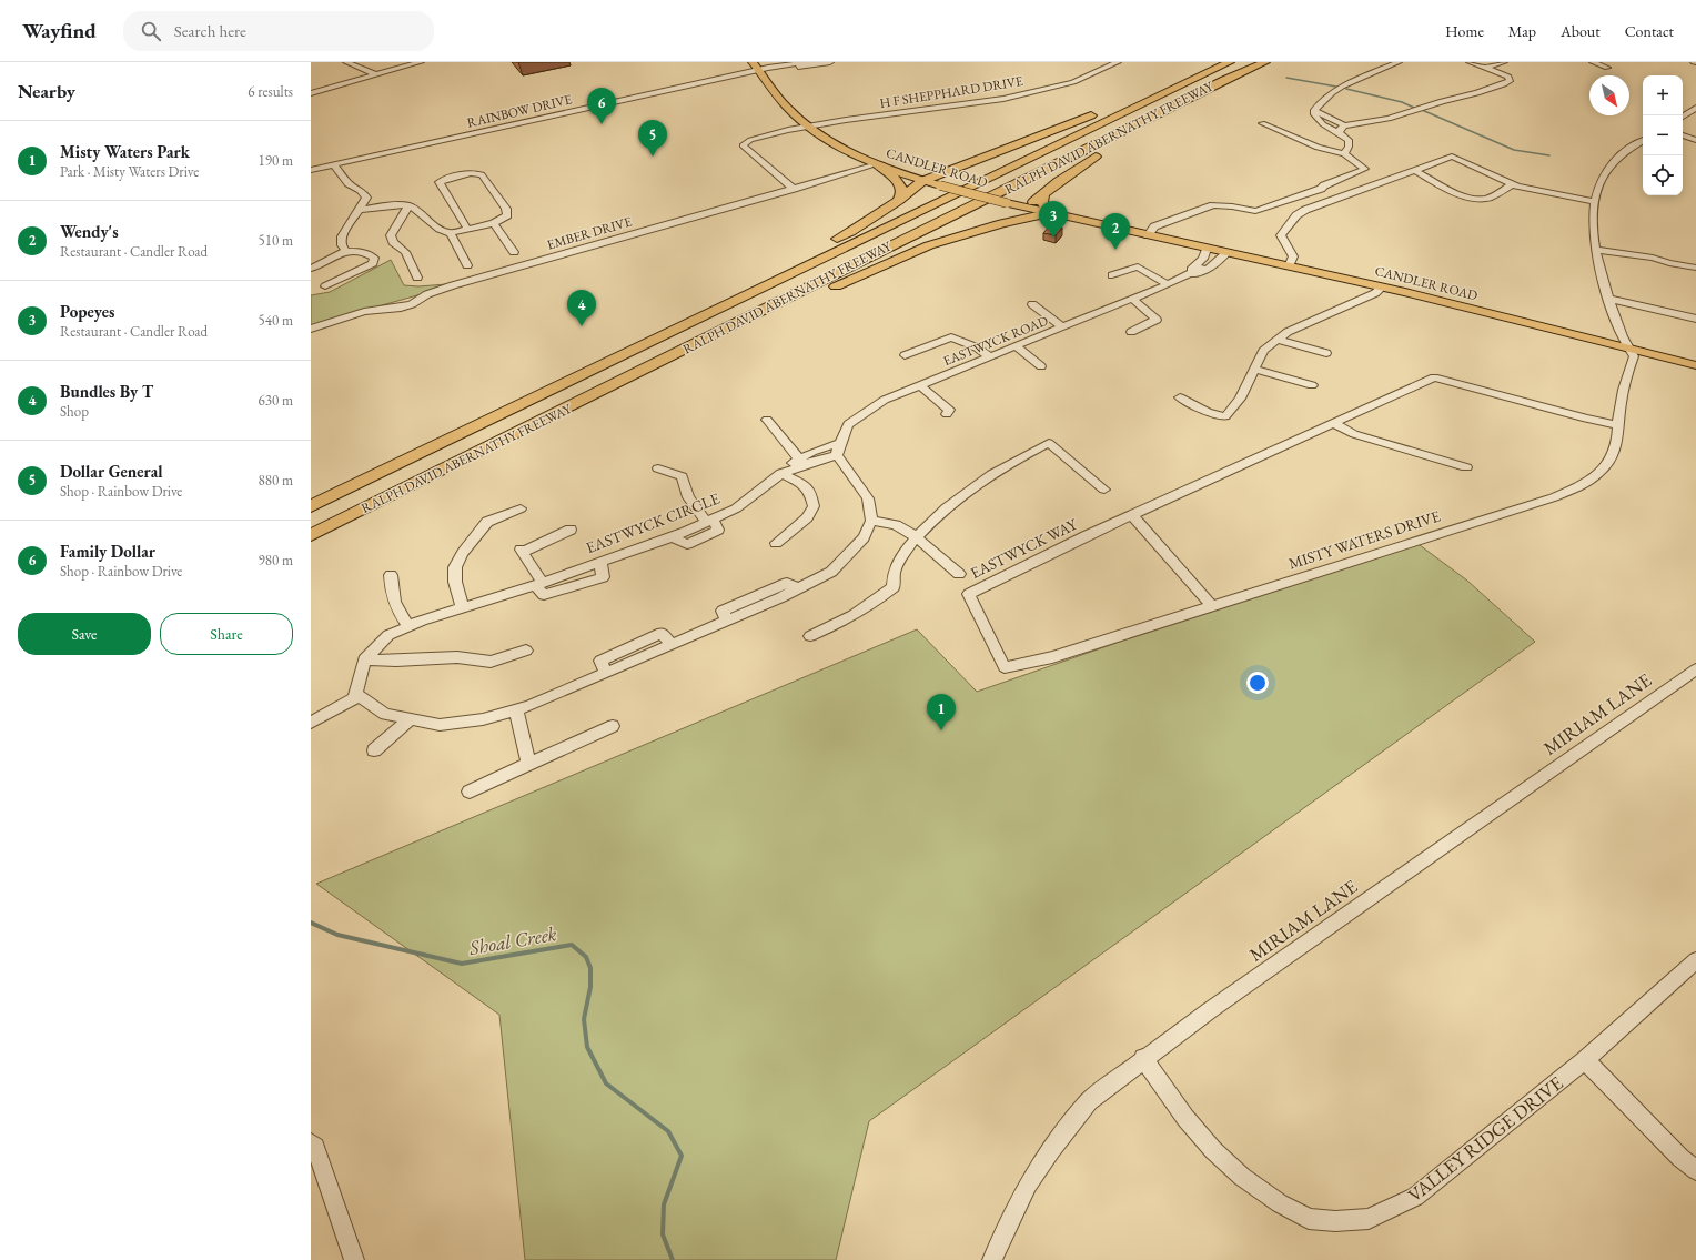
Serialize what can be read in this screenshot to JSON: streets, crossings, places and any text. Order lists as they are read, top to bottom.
{
  "streets": {
    "highway": ["RALPH DAVID ABERNATHY FREEWAY"],
    "main road": ["CANDLER ROAD"],
    "street": [
      "H F SHEPPHARD DRIVE",
      "RAINBOW DRIVE",
      "EMBER DRIVE",
      "EASTWYCK ROAD",
      "EASTWYCK CIRCLE",
      "MISTY WATERS DRIVE",
      "EASTWYCK WAY",
      "MIRIAM LANE",
      "VALLEY RIDGE DRIVE"
    ]
  },
  "crossings": [
    ["H F SHEPPHARD DRIVE", "CANDLER ROAD"],
    ["H F SHEPPHARD DRIVE", "EMBER DRIVE"],
    ["RAINBOW DRIVE", "CANDLER ROAD"],
    ["CANDLER ROAD", "EMBER DRIVE"],
    ["CANDLER ROAD", "EASTWYCK ROAD"],
    ["CANDLER ROAD", "MISTY WATERS DRIVE"],
    ["EASTWYCK ROAD", "EASTWYCK CIRCLE"],
    ["MISTY WATERS DRIVE", "EASTWYCK WAY"],
    ["MIRIAM LANE", "VALLEY RIDGE DRIVE"]
  ],
  "water": ["Shoal Creek"],
  "north": "bottom right",
  "page": {
    "header": "Wayfind",
    "search": "Search here",
    "nav": [
      "Home",
      "Map",
      "About",
      "Contact"
    ],
    "heading": ["Nearby", "6 results"],
    "map_buttons": ["+", "−"],
    "pins": [
      "6",
      "5",
      "3",
      "2",
      "4",
      "1"
    ],
    "list": [
      {
        "mark": "1",
        "name": "Misty Waters Park",
        "note": "Park · Misty Waters Drive",
        "value": "190 m"
      },
      {
        "mark": "2",
        "name": "Wendy's",
        "note": "Restaurant · Candler Road",
        "value": "510 m"
      },
      {
        "mark": "3",
        "name": "Popeyes",
        "note": "Restaurant · Candler Road",
        "value": "540 m"
      },
      {
        "mark": "4",
        "name": "Bundles By T",
        "note": "Shop",
        "value": "630 m"
      },
      {
        "mark": "5",
        "name": "Dollar General",
        "note": "Shop · Rainbow Drive",
        "value": "880 m"
      },
      {
        "mark": "6",
        "name": "Family Dollar",
        "note": "Shop · Rainbow Drive",
        "value": "980 m"
      }
    ],
    "buttons": ["Save", "Share"]
  }
}
